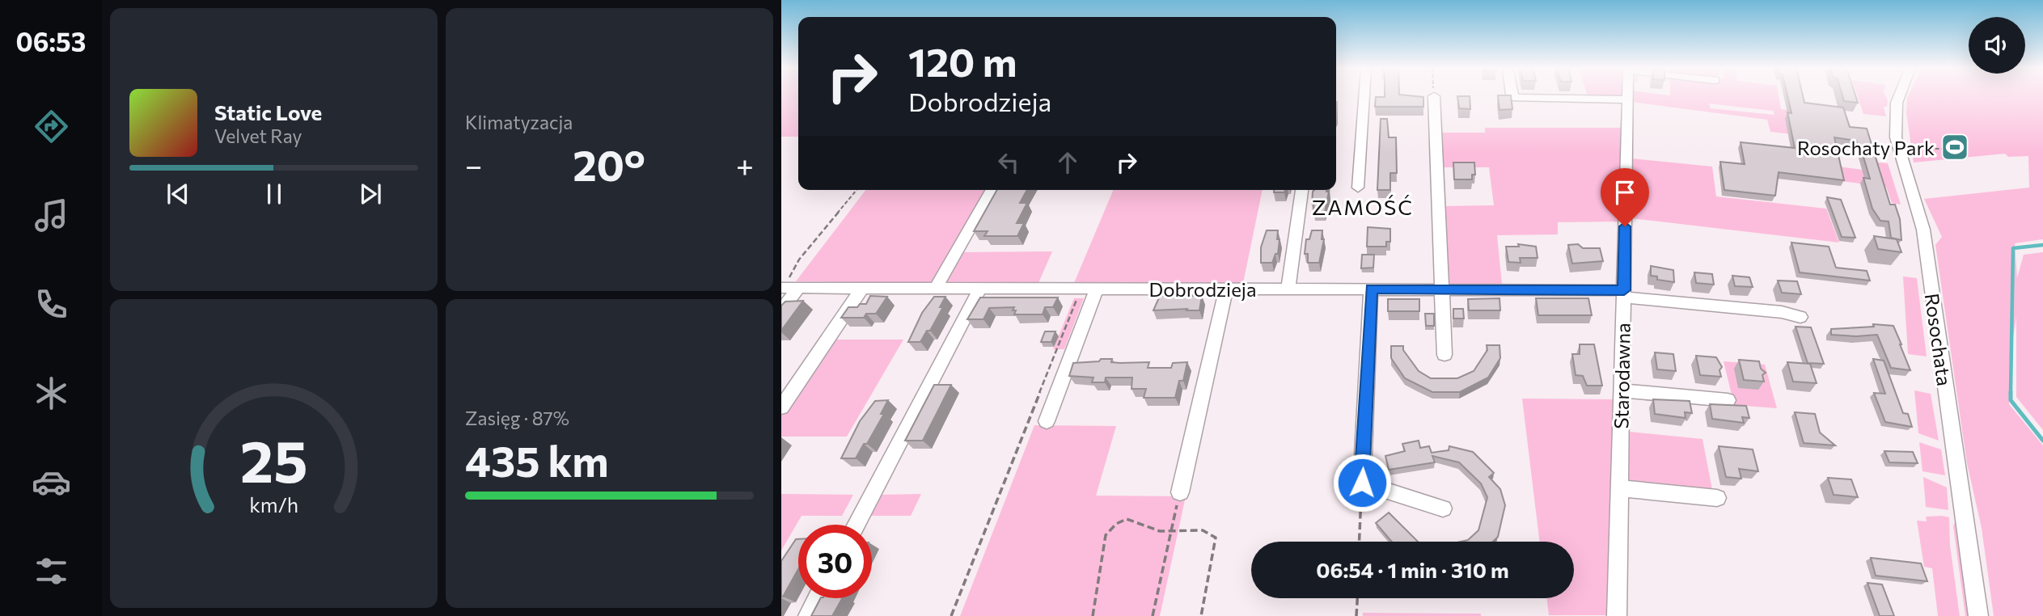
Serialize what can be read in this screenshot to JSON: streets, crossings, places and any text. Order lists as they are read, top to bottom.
{
  "streets": {
    "street": ["Dobrodzieja", "Rosochata", "Starodawna"]
  },
  "crossings": [
    ["Dobrodzieja", "Starodawna"]
  ],
  "districts": ["ZAMOŚĆ"],
  "places": {
    "sports": ["Rosochaty Park"]
  },
  "page": {
    "tabs": "06:53",
    "tile": [
      "Klimatyzacja",
      ["Zasięg · 87%", "435 km"]
    ],
    "turn": ["120 m", "Dobrodzieja"],
    "song": ["Static Love", "Velvet Ray"],
    "heat": ["−", "20°", "+"],
    "limit": "30",
    "trip": "06:54 · 1 min · 310 m",
    "gauge": ["25", "km/h"]
  }
}
